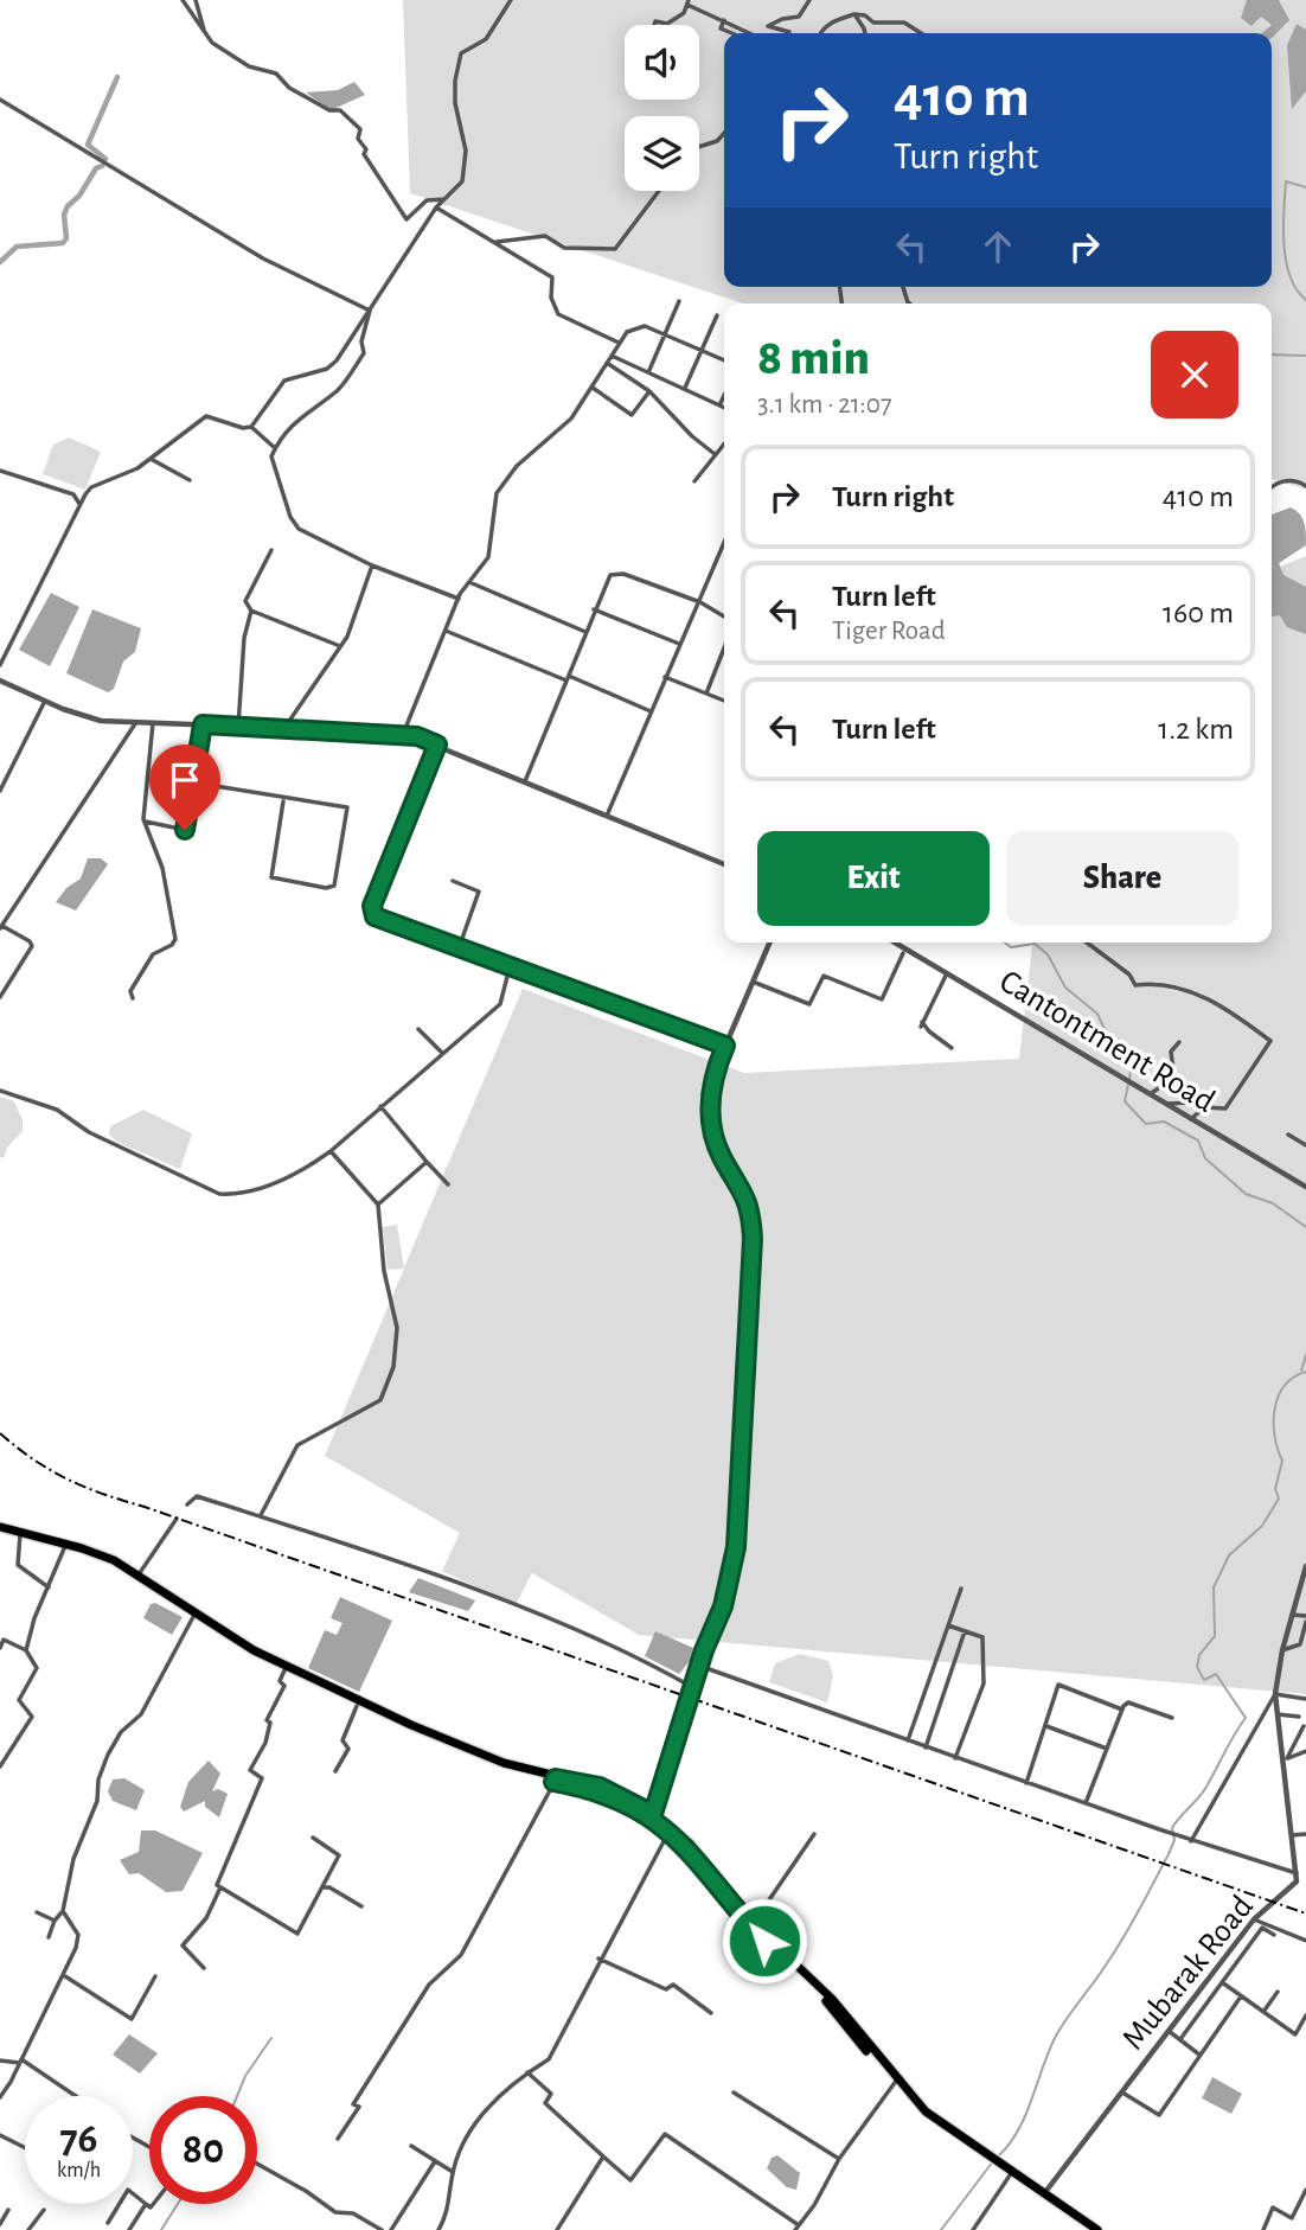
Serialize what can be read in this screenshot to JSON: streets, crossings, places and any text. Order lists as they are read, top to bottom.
{
  "streets": {
    "street": ["Cantontment Road", "Mubarak Road"]
  },
  "page": {
    "turn": ["410 m", "Turn right"],
    "heading": ["8 min", "3.1 km · 21:07"],
    "list": [
      {
        "name": "Turn right",
        "value": "410 m"
      },
      {
        "name": "Turn left",
        "note": "Tiger Road",
        "value": "160 m"
      },
      {
        "name": "Turn left",
        "value": "1.2 km"
      }
    ],
    "buttons": ["Exit", "Share"],
    "speed": "76 km/h",
    "limit": "80"
  }
}
